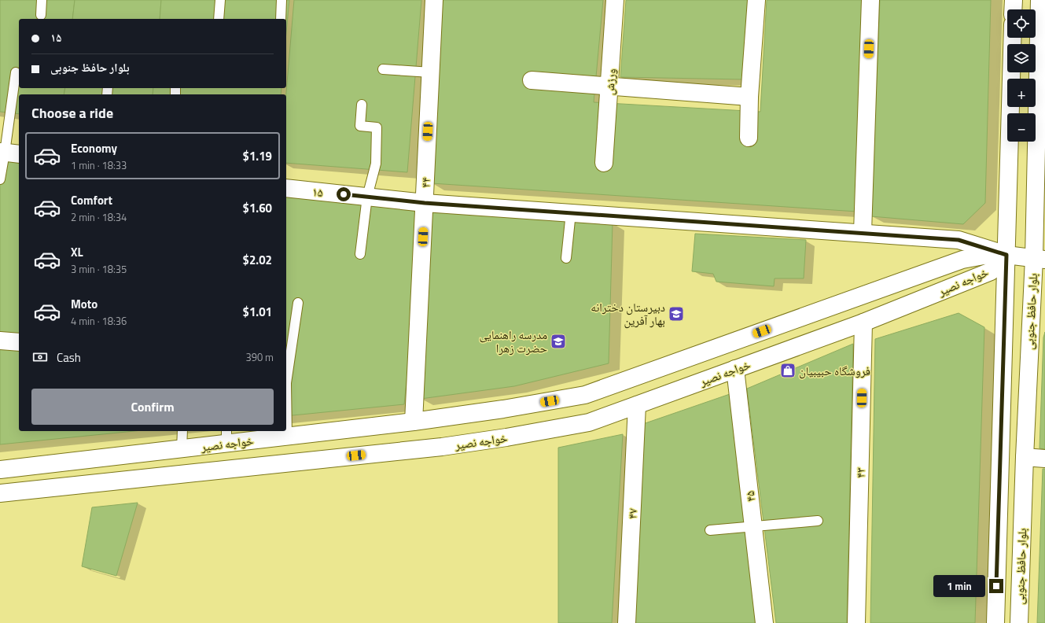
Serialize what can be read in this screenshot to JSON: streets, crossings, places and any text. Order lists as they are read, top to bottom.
{
  "streets": {
    "main road": [
      "ورزش",
      "۴۴",
      "۱۵",
      "خواجه نصیر",
      "بلوار حافظ جنوبی",
      "۴۳",
      "۴۵",
      "۴۷"
    ]
  },
  "crossings": [
    ["۴۴", "۱۵"],
    ["۴۴", "خواجه نصیر"],
    ["۱۵", "خواجه نصیر"],
    ["۱۵", "بلوار حافظ جنوبی"],
    ["خواجه نصیر", "بلوار حافظ جنوبی"],
    ["خواجه نصیر", "۴۳"],
    ["خواجه نصیر", "۴۵"],
    ["خواجه نصیر", "۴۷"]
  ],
  "places": {
    "school or university": ["دبیرستان دخترانه بهار آفرین", "مدرسه راهنمایی حضرت زهرا"],
    "shop": ["فروشگاه حبیبیان"]
  },
  "page": {
    "map_buttons": ["+", "−"],
    "banner": ["۱۵", "بلوار حافظ جنوبی"],
    "heading": "Choose a ride",
    "list": [
      {
        "name": "Economy",
        "note": "1 min · 18:33",
        "value": "$1.19"
      },
      {
        "name": "Comfort",
        "note": "2 min · 18:34",
        "value": "$1.60"
      },
      {
        "name": "XL",
        "note": "3 min · 18:35",
        "value": "$2.02"
      },
      {
        "name": "Moto",
        "note": "4 min · 18:36",
        "value": "$1.01"
      }
    ],
    "pay": ["Cash", "390 m"],
    "buttons": "Confirm",
    "bubble": "1 min"
  }
}
